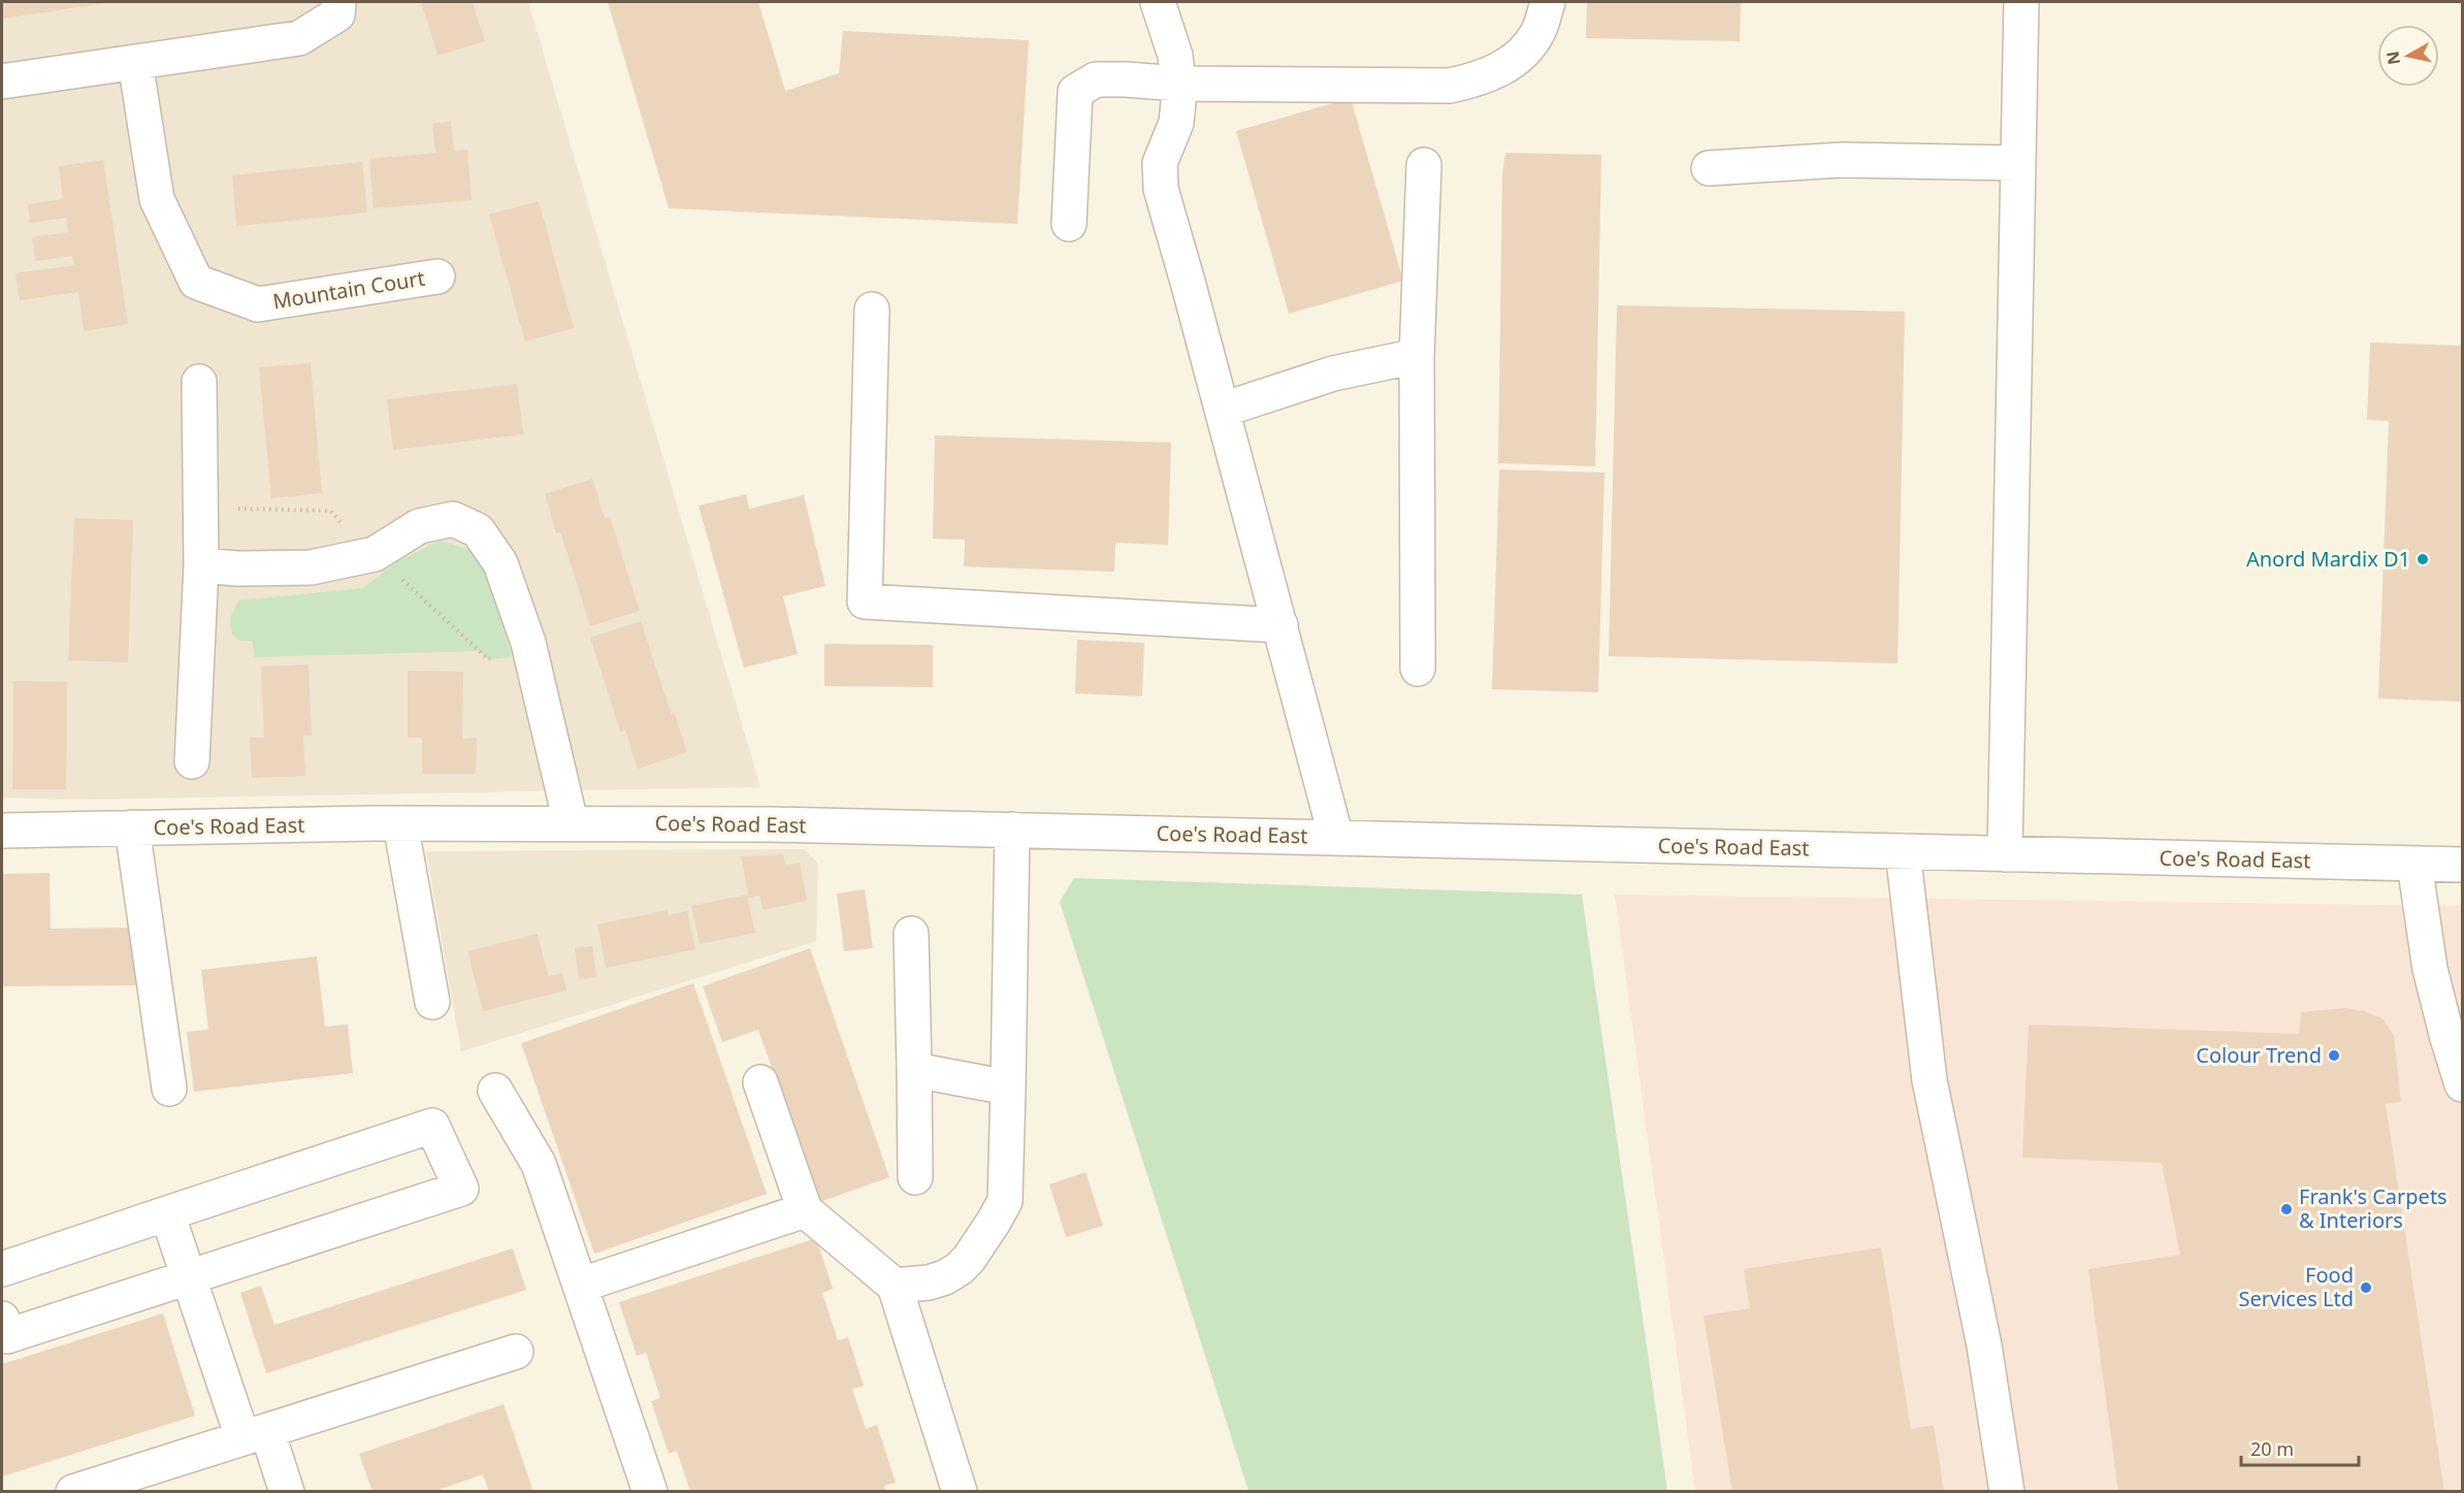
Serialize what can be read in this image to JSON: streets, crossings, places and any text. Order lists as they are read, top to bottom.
{
  "streets": {
    "street": ["Mountain Court", "Coe's Road East"]
  },
  "places": [
    "Anord Mardix D1",
    "Colour Trend",
    "Frank's Carpets & Interiors",
    "Food Services Ltd"
  ],
  "scale_bar": "20 m",
  "north": "left"
}
